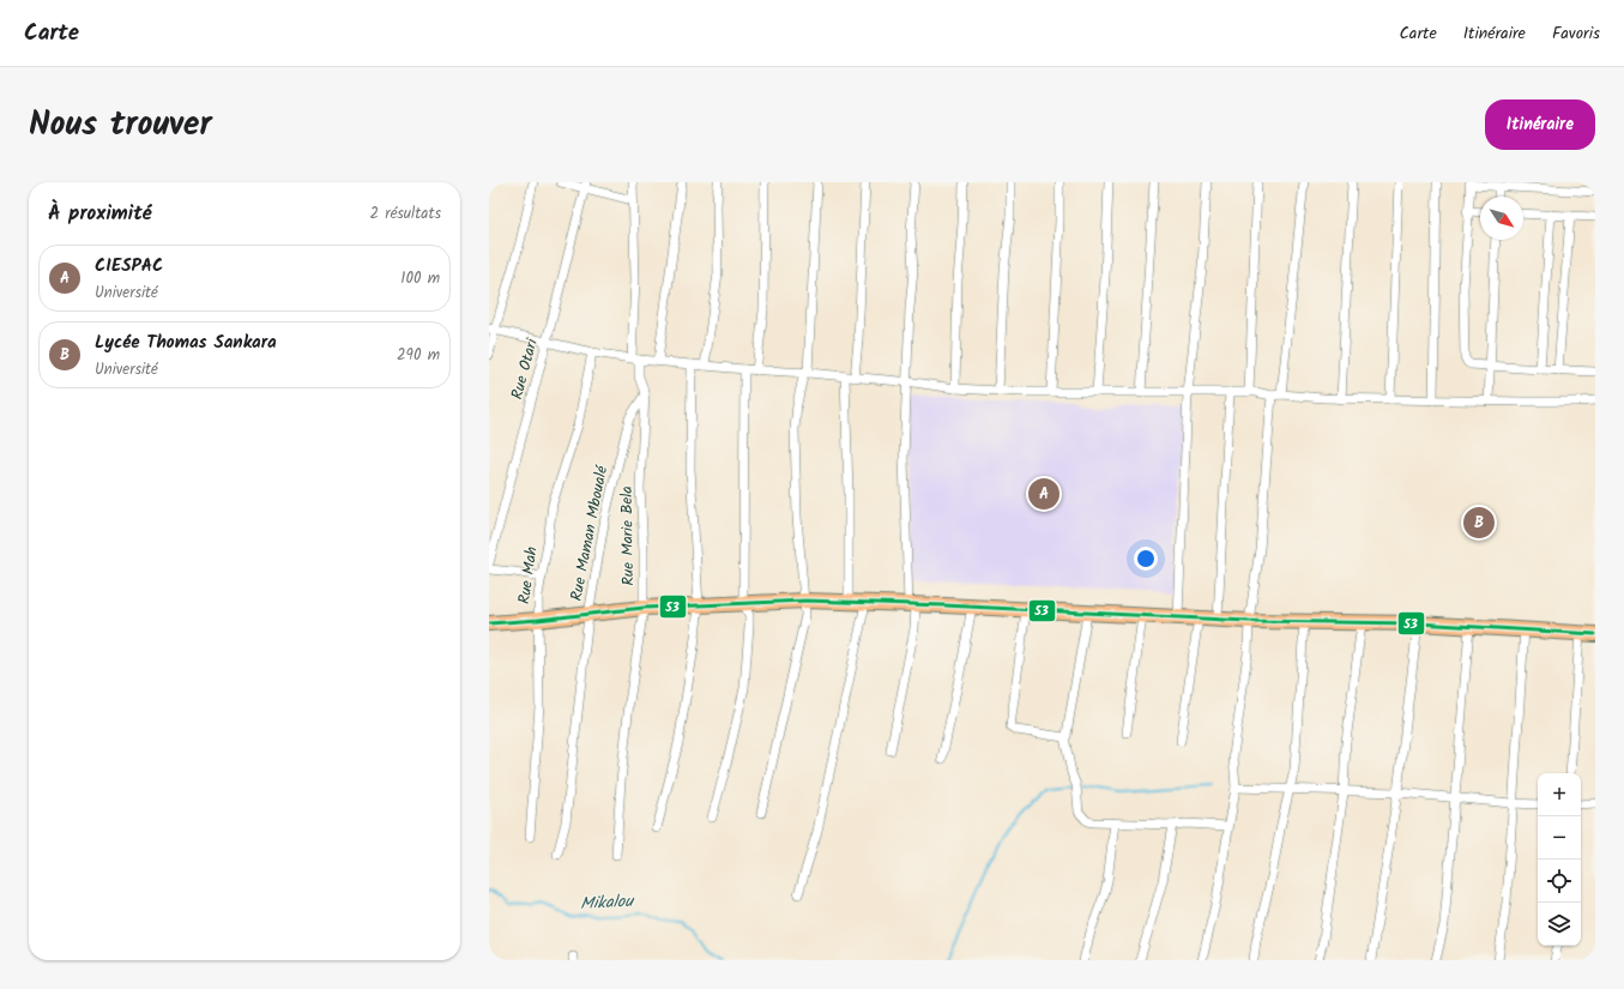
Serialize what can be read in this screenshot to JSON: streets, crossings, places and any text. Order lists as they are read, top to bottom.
{
  "streets": {
    "street": [
      "Rue Otari",
      "Rue Maman Mboualé",
      "Rue Marie Bela",
      "Rue Mah"
    ]
  },
  "crossings": [
    ["Rue Maman Mboualé", "Rue Marie Bela"]
  ],
  "water": ["Mikalou"],
  "lines": ["transit line 53"],
  "north": "bottom right",
  "page": {
    "header": "Carte",
    "nav": ["Carte", "Itinéraire", "Favoris"],
    "title": "Nous trouver",
    "buttons": "Itinéraire",
    "heading": ["À proximité", "2 résultats"],
    "list": [
      {
        "mark": "A",
        "name": "CIESPAC",
        "note": "Université",
        "value": "100 m"
      },
      {
        "mark": "B",
        "name": "Lycée Thomas Sankara",
        "note": "Université",
        "value": "290 m"
      }
    ],
    "pins": ["A", "B"],
    "map_buttons": ["+", "−"]
  }
}
